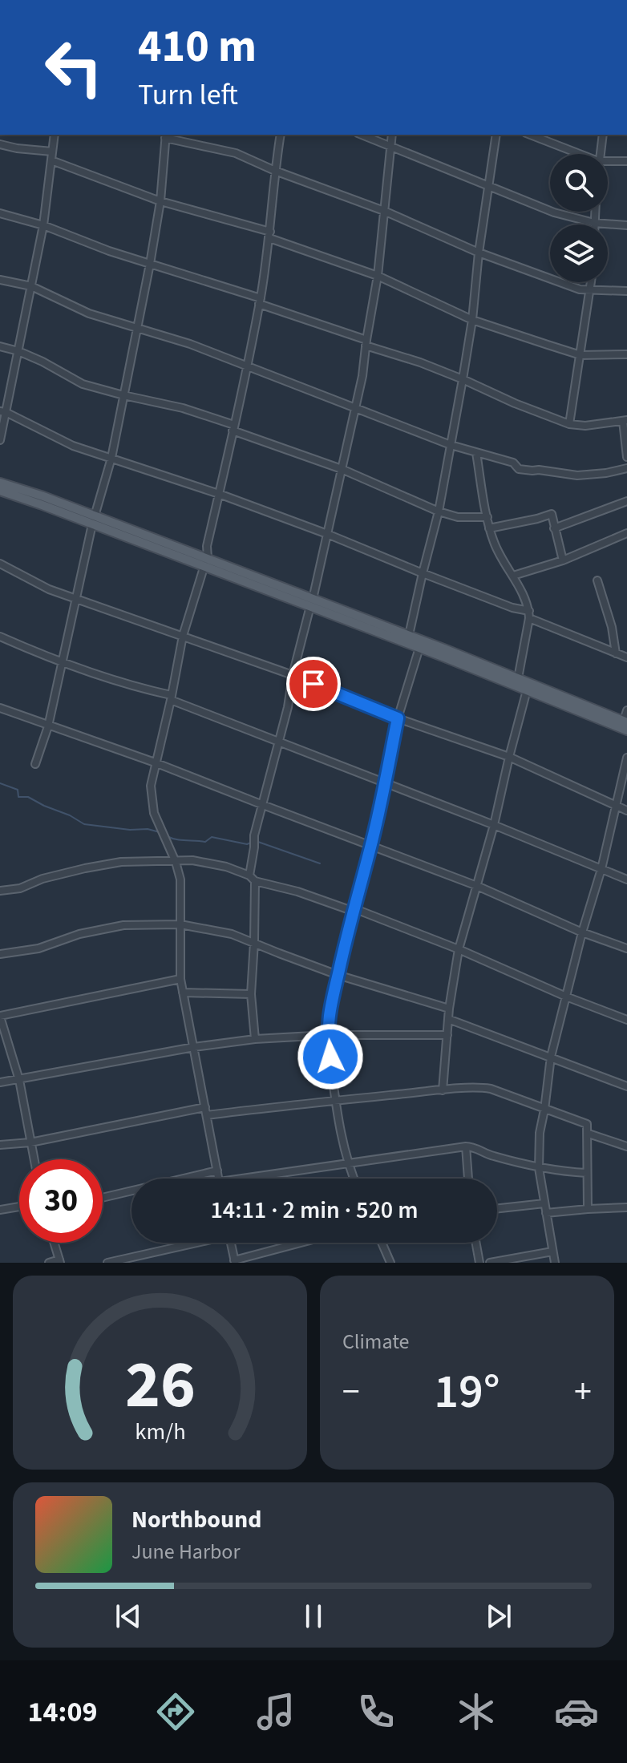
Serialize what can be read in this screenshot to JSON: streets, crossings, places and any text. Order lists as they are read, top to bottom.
{
  "page": {
    "turn": ["410 m", "Turn left"],
    "limit": "30",
    "trip": "14:11 · 2 min · 520 m",
    "tile": "Climate",
    "heat": ["−", "19°", "+"],
    "song": ["Northbound", "June Harbor"],
    "tabs": "14:09",
    "gauge": ["26", "km/h"]
  }
}
